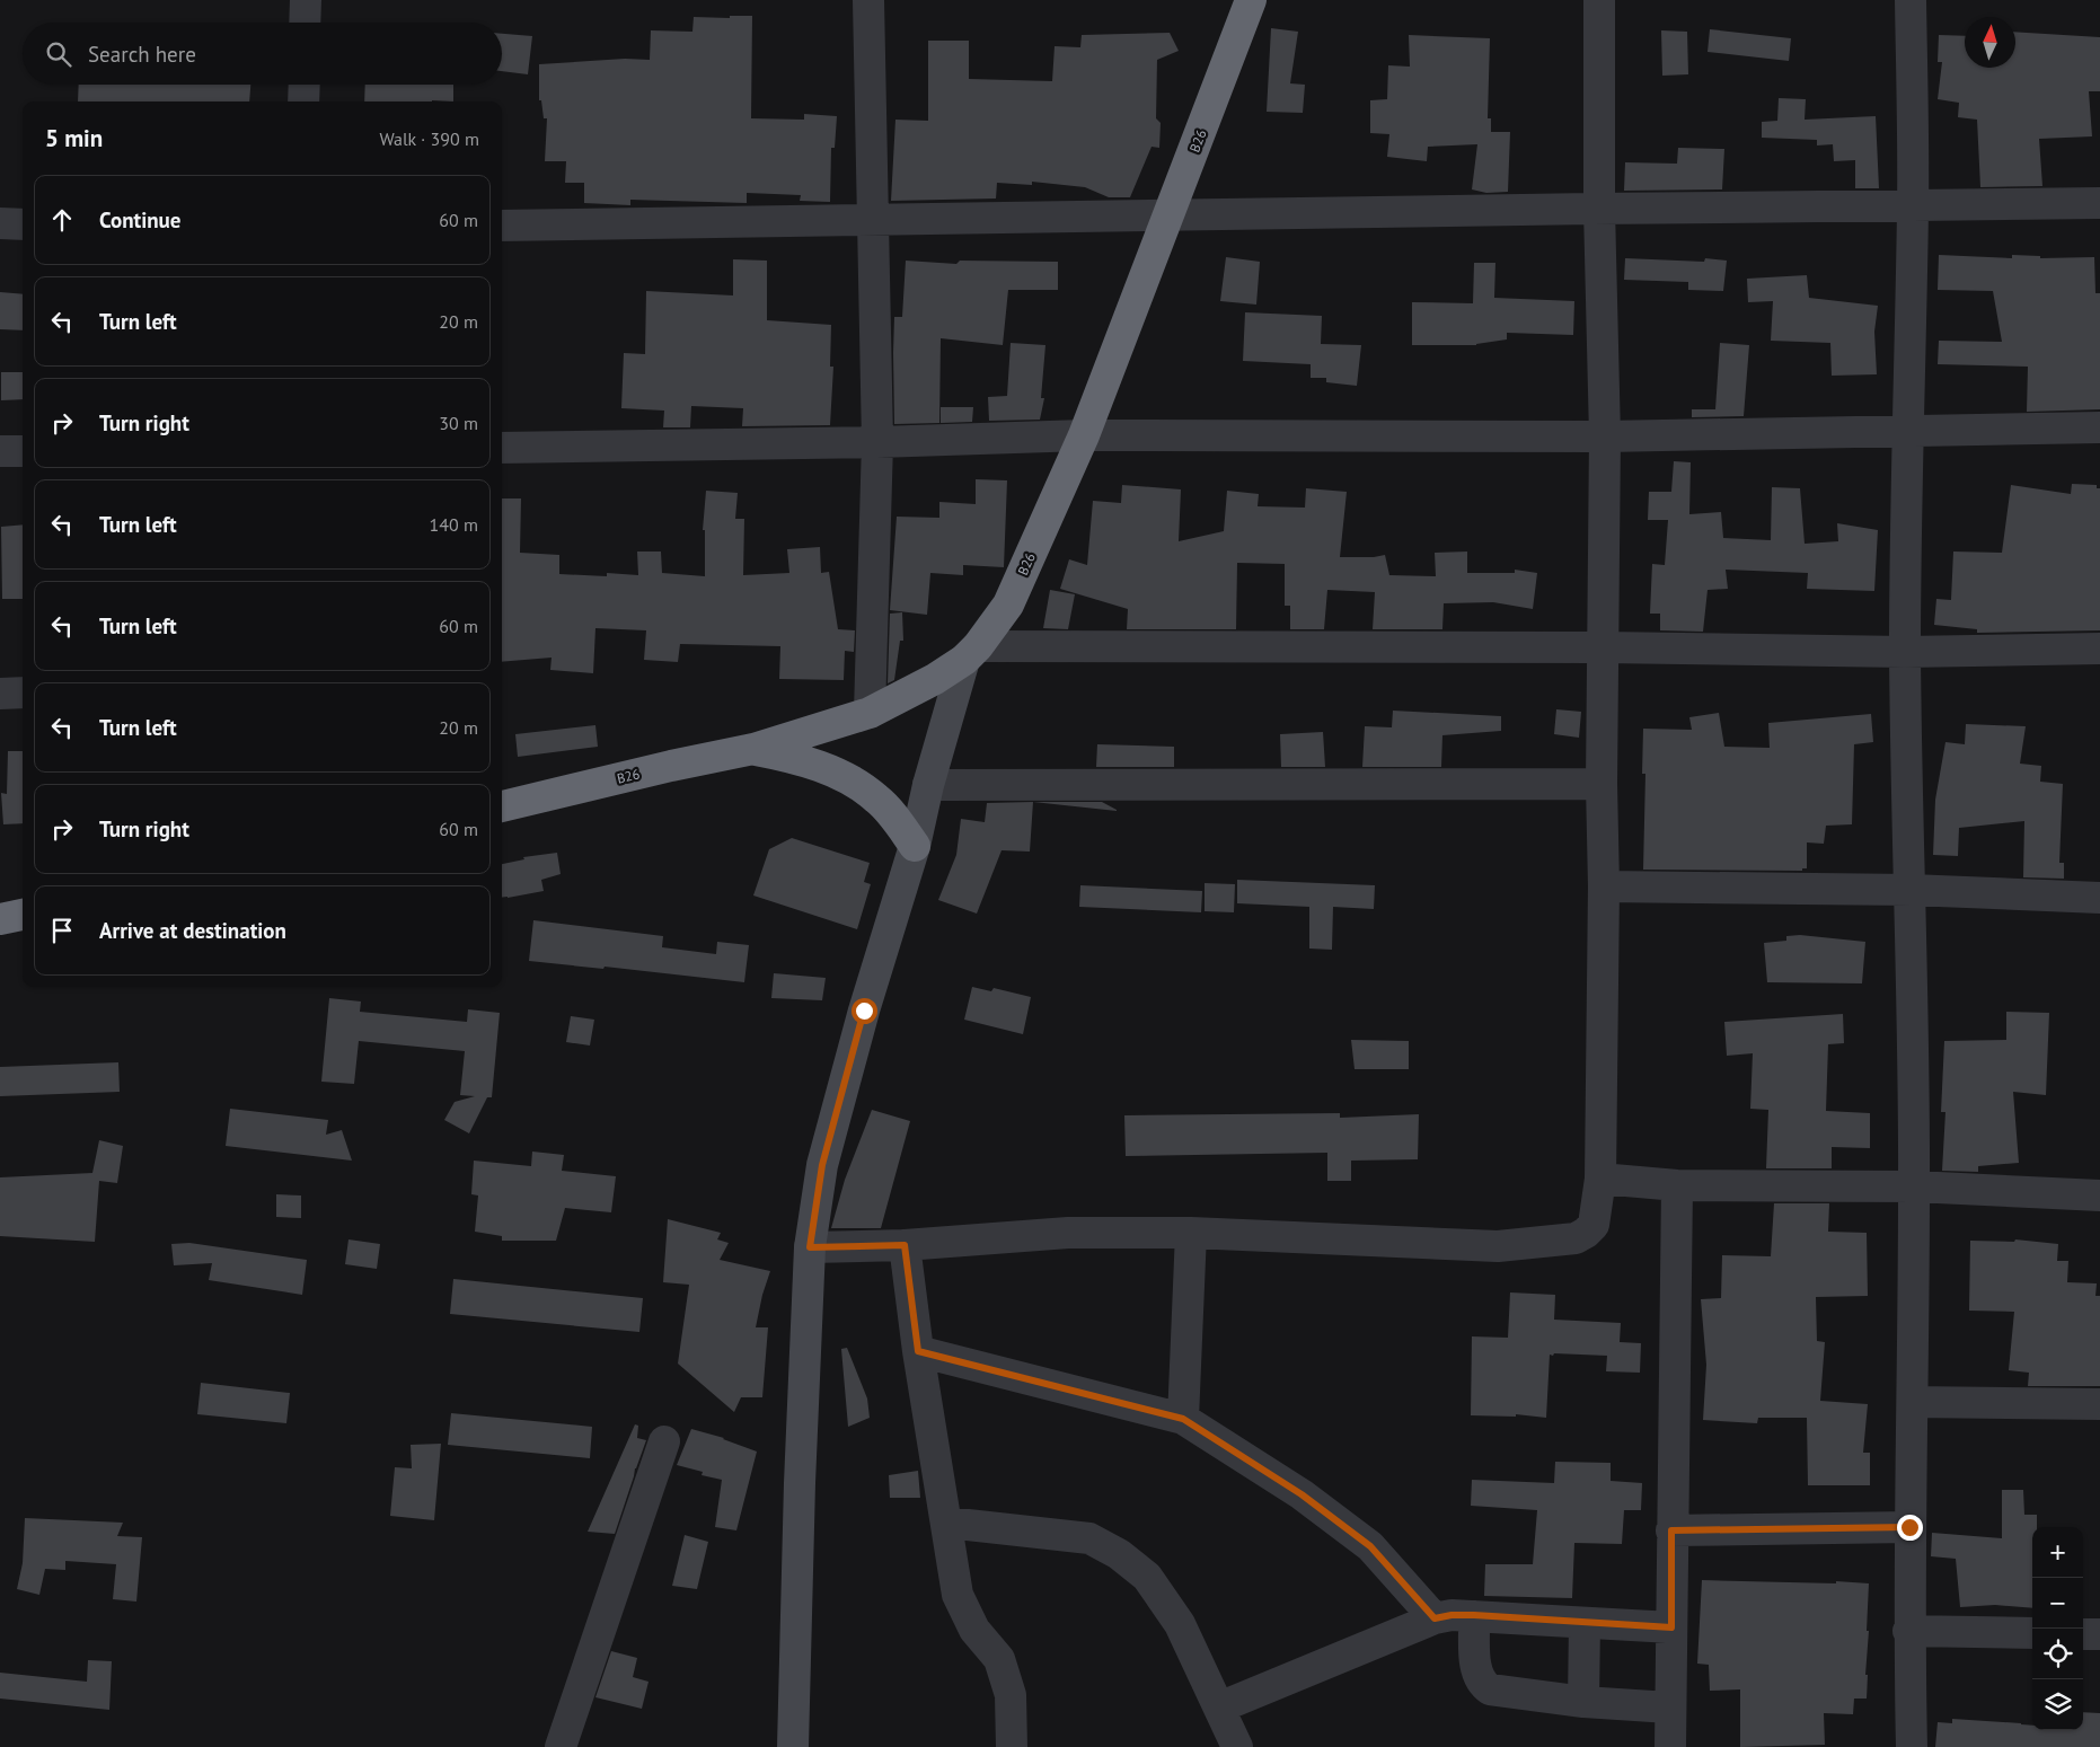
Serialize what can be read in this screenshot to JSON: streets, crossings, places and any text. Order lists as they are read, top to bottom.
{
  "streets": {
    "highway": ["B26"]
  },
  "north": "top",
  "page": {
    "search": "Search here",
    "heading": ["5 min", "Walk · 390 m"],
    "list": [
      ["Continue", "60 m"],
      ["Turn left", "20 m"],
      ["Turn right", "30 m"],
      ["Turn left", "140 m"],
      ["Turn left", "60 m"],
      ["Turn left", "20 m"],
      ["Turn right", "60 m"],
      "Arrive at destination"
    ],
    "map_buttons": ["+", "−"]
  }
}
